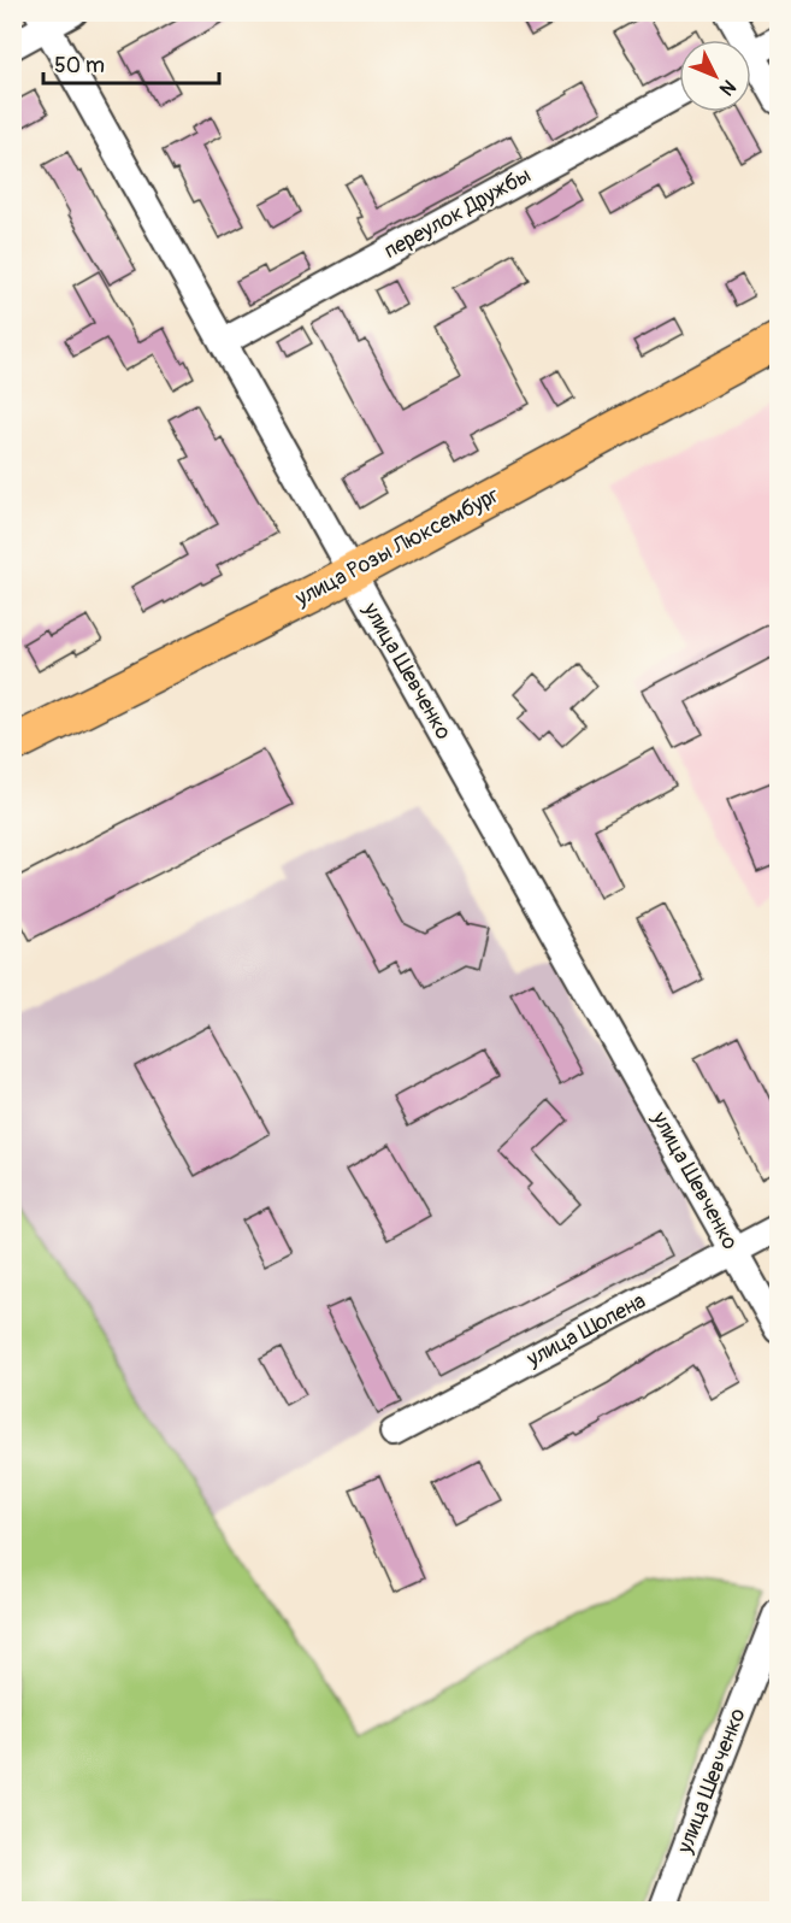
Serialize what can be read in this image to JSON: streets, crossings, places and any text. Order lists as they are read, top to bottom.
{
  "streets": {
    "main road": ["улица Розы Люксембург"],
    "street": ["переулок Дружбы", "улица Шевченко", "улица Шопена"]
  },
  "crossings": [
    ["переулок Дружбы", "улица Шевченко"],
    ["улица Розы Люксембург", "улица Шевченко"],
    ["улица Шевченко", "улица Шопена"]
  ],
  "scale_bar": "50 m",
  "north": "bottom right"
}
